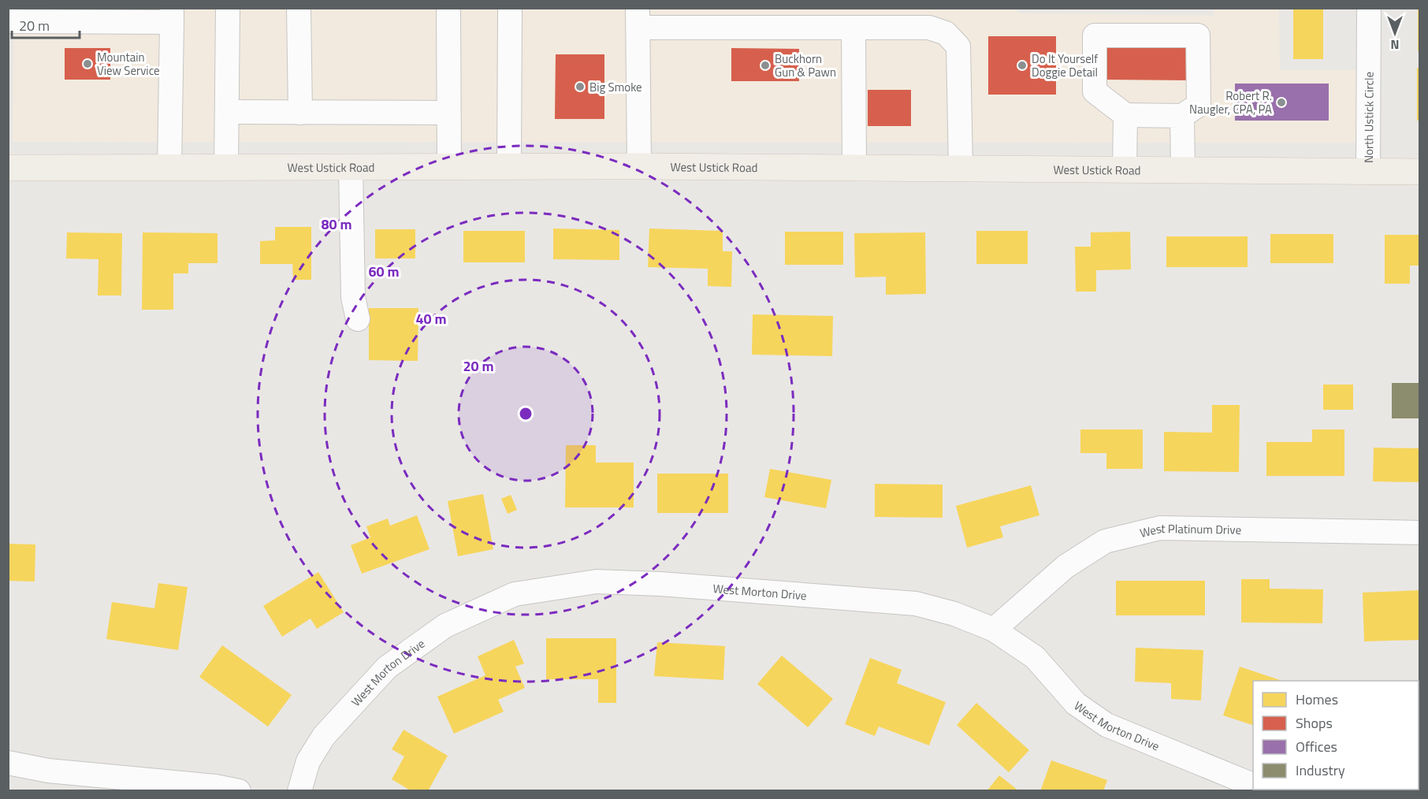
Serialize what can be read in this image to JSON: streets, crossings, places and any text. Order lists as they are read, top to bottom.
{
  "streets": {
    "main road": ["West Ustick Road"],
    "street": ["North Ustick Circle", "West Platinum Drive", "West Morton Drive"]
  },
  "crossings": [
    ["North Ustick Circle", "West Ustick Road"],
    ["West Platinum Drive", "West Morton Drive"]
  ],
  "places": [
    "Mountain View Service",
    "Buckhorn Gun & Pawn",
    "Do It Yourself Doggie Detail",
    "Big Smoke",
    "Robert R. Naugler, CPA, PA"
  ],
  "legend": [
    "Homes",
    "Shops",
    "Offices",
    "Industry"
  ],
  "scale_bar": "20 m",
  "north": "bottom",
  "rings": [
    "80 m",
    "60 m",
    "40 m",
    "20 m"
  ]
}
